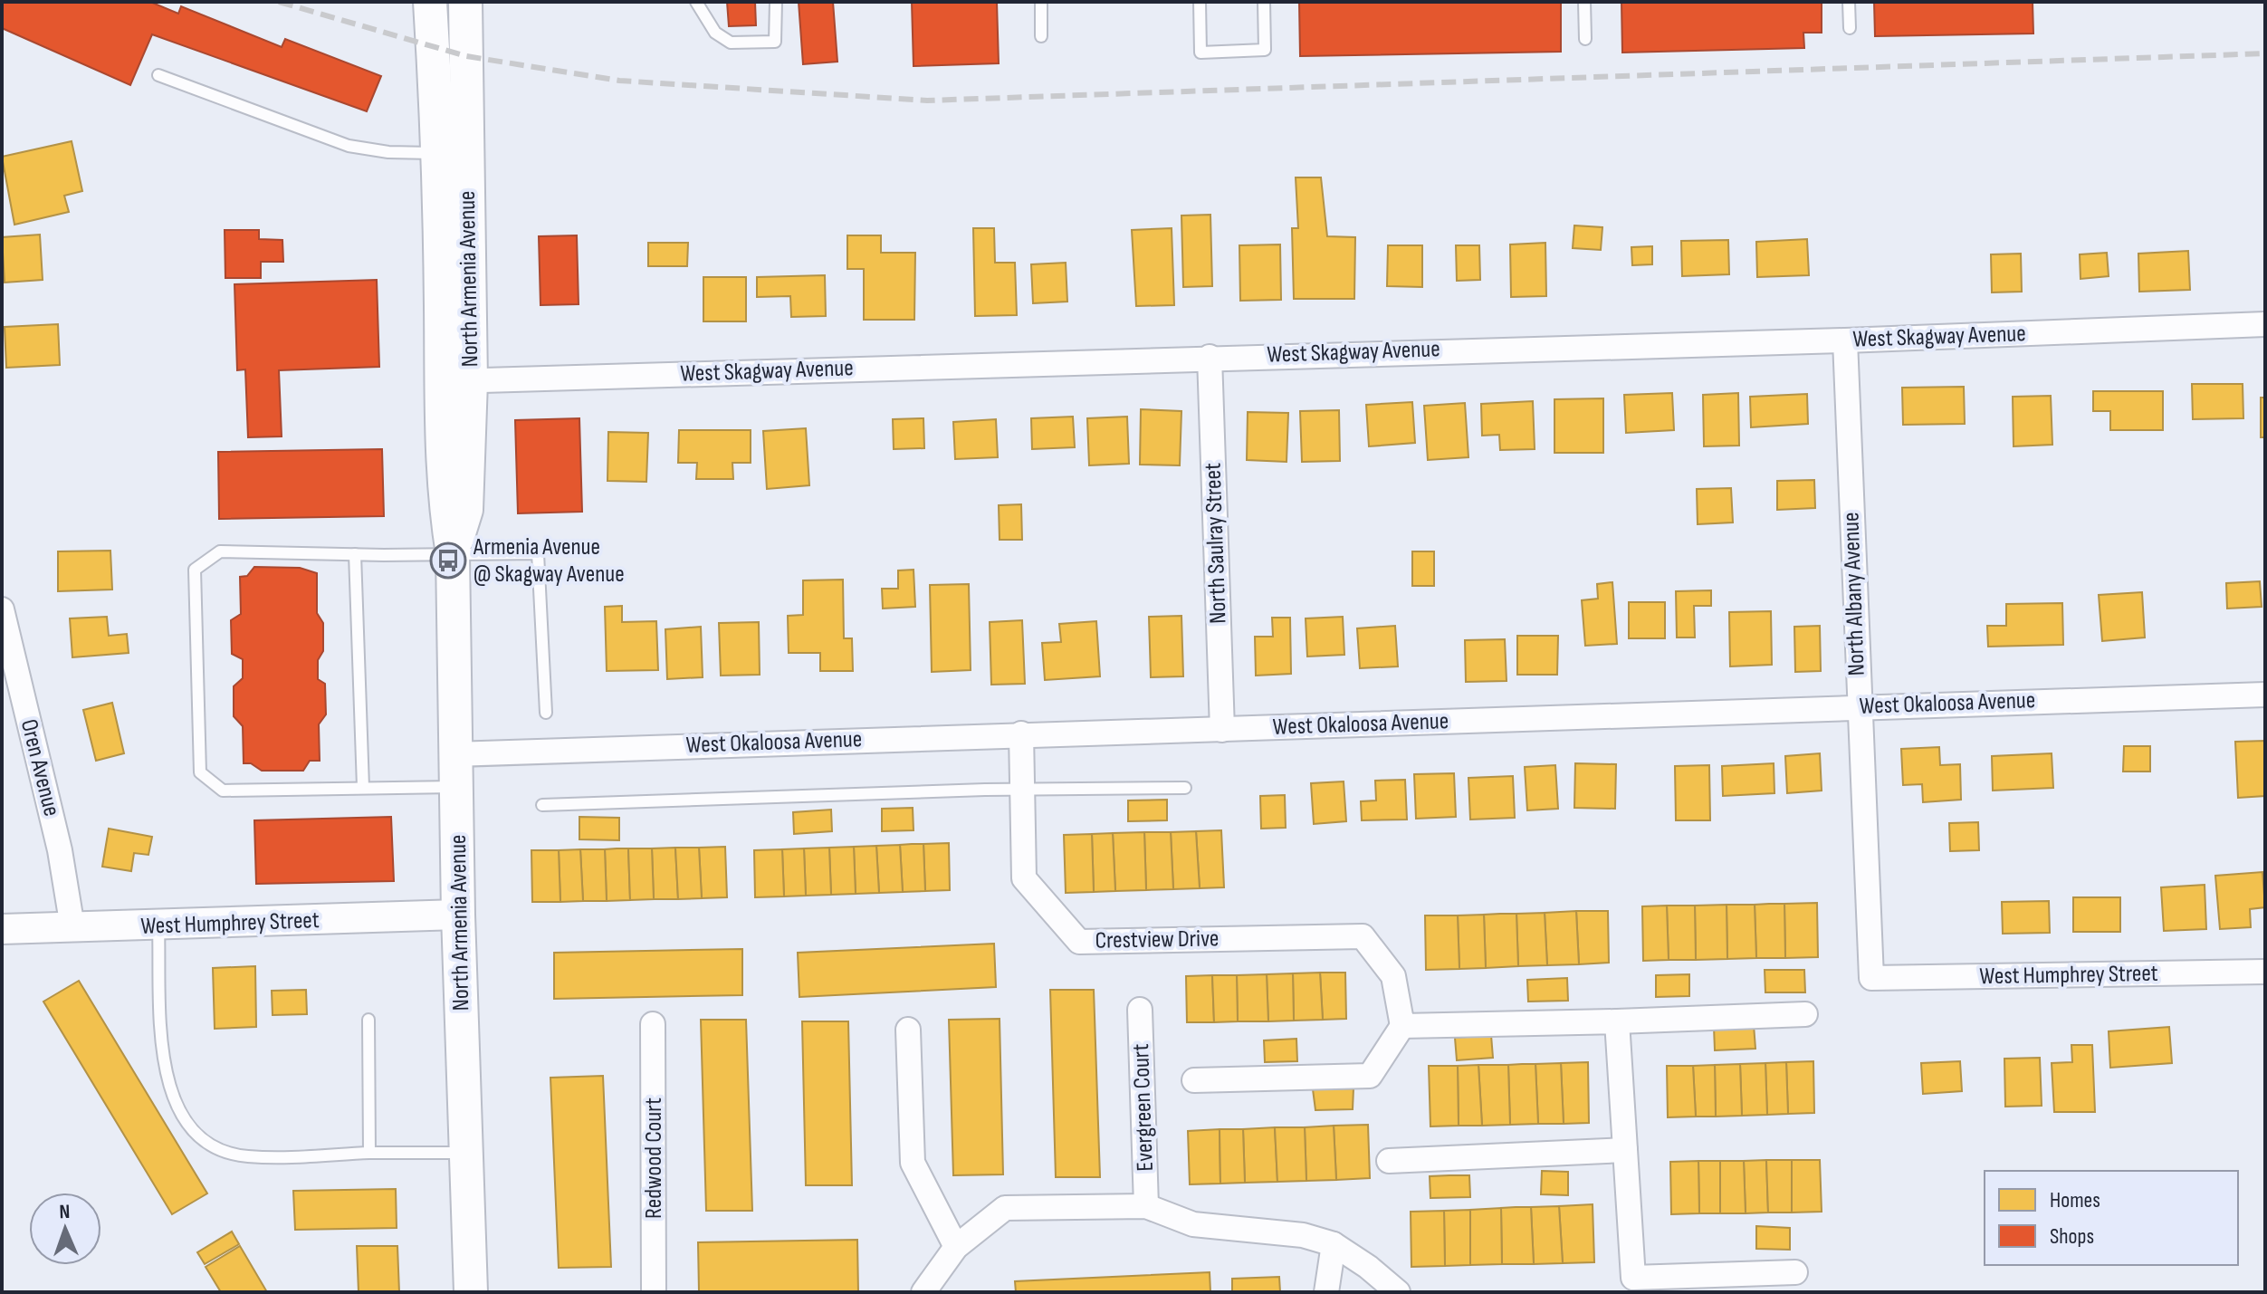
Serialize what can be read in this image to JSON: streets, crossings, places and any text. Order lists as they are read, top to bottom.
{
  "streets": {
    "main road": ["North Armenia Avenue"],
    "street": [
      "West Skagway Avenue",
      "North Saulray Street",
      "North Albany Avenue",
      "West Okaloosa Avenue",
      "Oren Avenue",
      "West Humphrey Street",
      "Crestview Drive",
      "Evergreen Court",
      "Redwood Court"
    ]
  },
  "crossings": [
    ["North Armenia Avenue", "West Skagway Avenue"],
    ["North Armenia Avenue", "West Okaloosa Avenue"],
    ["North Armenia Avenue", "West Humphrey Street"],
    ["West Skagway Avenue", "North Saulray Street"],
    ["West Skagway Avenue", "North Albany Avenue"],
    ["North Saulray Street", "West Okaloosa Avenue"],
    ["North Albany Avenue", "West Okaloosa Avenue"],
    ["North Albany Avenue", "West Humphrey Street"],
    ["West Okaloosa Avenue", "Crestview Drive"],
    ["Oren Avenue", "West Humphrey Street"]
  ],
  "places": {
    "bus stop": ["Armenia Avenue @ Skagway Avenue"]
  },
  "legend": ["Homes", "Shops"],
  "north": "top"
}
